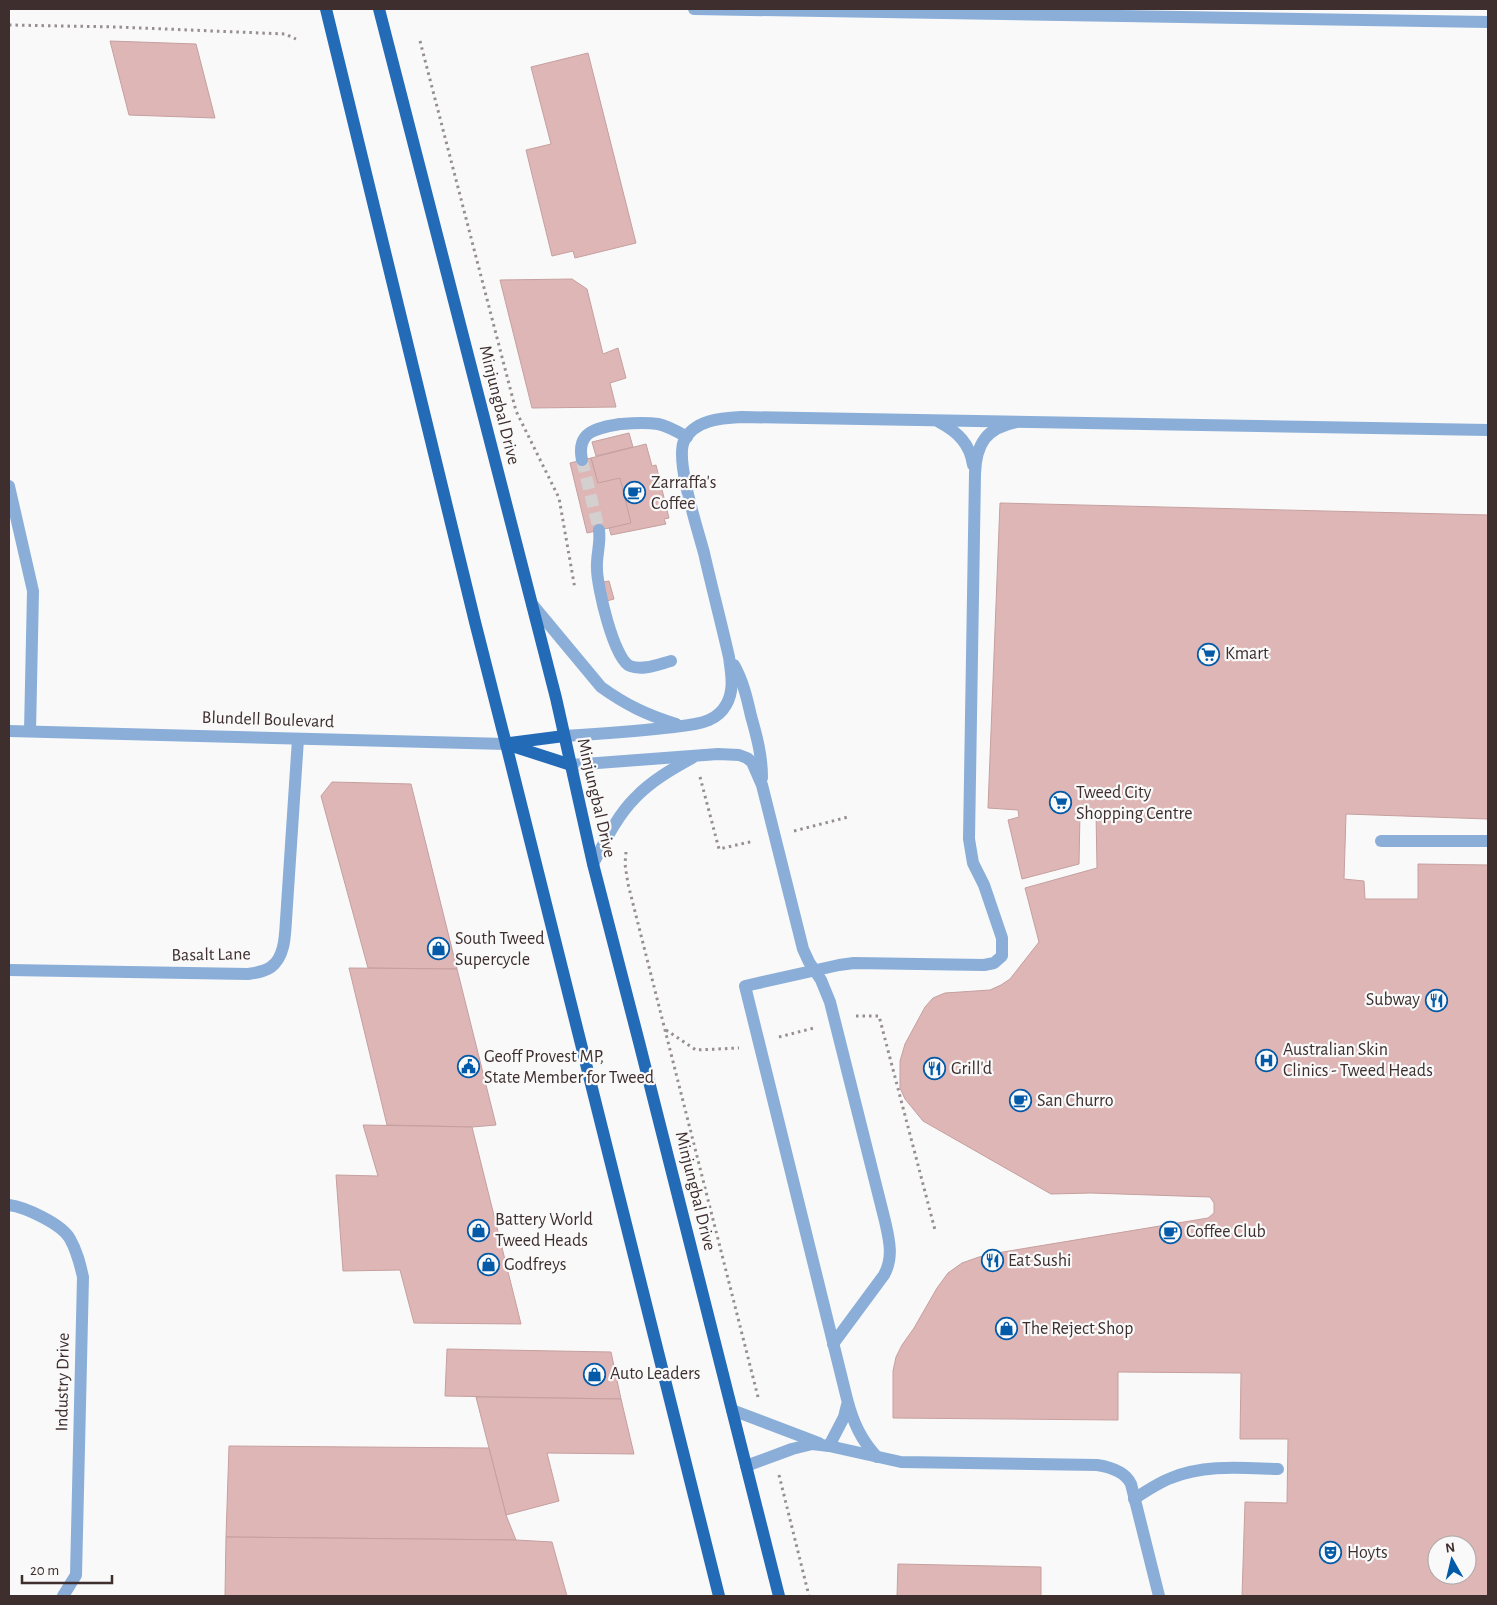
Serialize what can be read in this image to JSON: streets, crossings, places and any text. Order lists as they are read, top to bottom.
{
  "streets": {
    "main road": ["Minjungbal Drive"],
    "street": ["Blundell Boulevard", "Basalt Lane", "Industry Drive"]
  },
  "crossings": [
    ["Blundell Boulevard", "Basalt Lane"]
  ],
  "places": {
    "cafe": ["Zarraffa's Coffee", "San Churro", "Coffee Club"],
    "supermarket": ["Kmart", "Tweed City Shopping Centre"],
    "shop": [
      "South Tweed Supercycle",
      "Battery World Tweed Heads",
      "Godfreys",
      "The Reject Shop",
      "Auto Leaders"
    ],
    "restaurant": ["Subway", "Grill'd", "Eat Sushi"],
    "hospital": ["Australian Skin Clinics - Tweed Heads"],
    "public building": ["Geoff Provest MP, State Member for Tweed"],
    "theatre": ["Hoyts"]
  },
  "scale_bar": "20 m",
  "north": "top"
}
